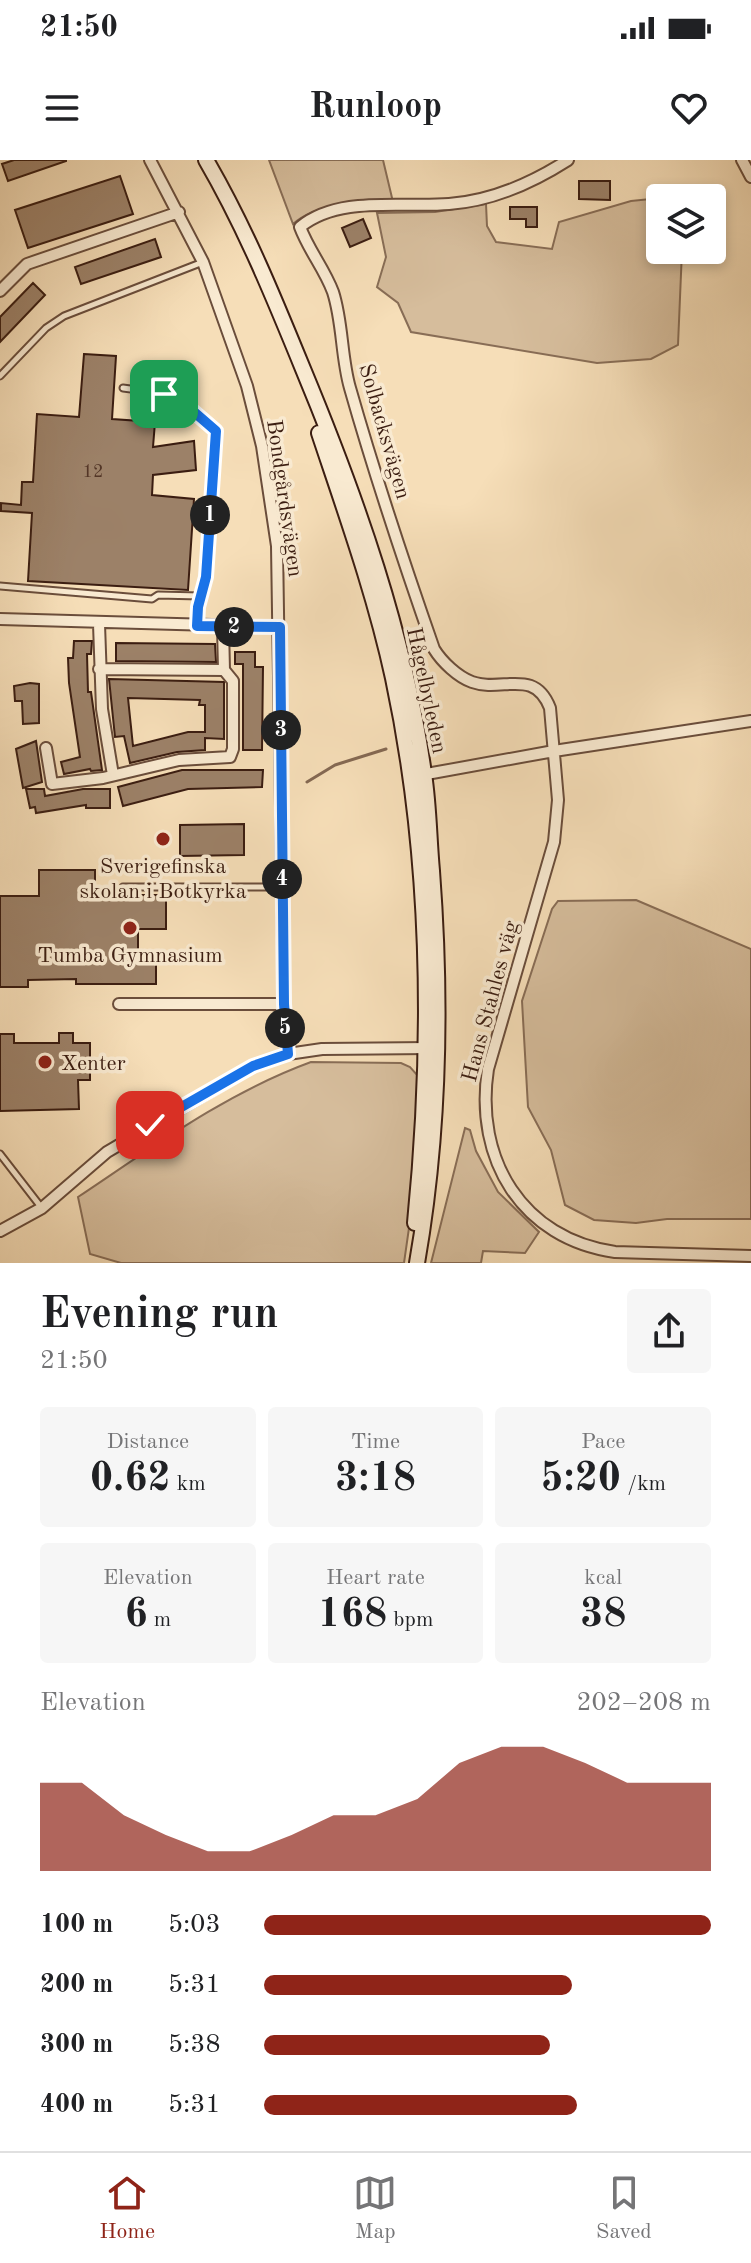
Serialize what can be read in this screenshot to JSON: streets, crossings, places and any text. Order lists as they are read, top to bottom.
{
  "streets": {
    "main road": ["Hågelbyleden"],
    "street": ["Solbacksvägen", "Bondgårdsvägen", "Hans Stahles väg"]
  },
  "crossings": [
    ["Solbacksvägen", "Hans Stahles väg"]
  ],
  "places": ["Sverigefinska skolan i Botkyrka", "Tumba Gymnasium", "Xenter"],
  "house_numbers": ["12"],
  "page": {
    "status": "21:50",
    "header": "Runloop",
    "pins": [
      "1",
      "2",
      "3",
      "4",
      "5"
    ],
    "heading": ["Evening run", "21:50"],
    "stats": [
      ["Distance", "0.62 km"],
      ["Time", "3:18"],
      ["Pace", "5:20 /km"],
      ["Elevation", "6 m"],
      ["Heart rate", "168 bpm"],
      ["kcal", "38"]
    ],
    "chart": ["Elevation", "202–208 m"],
    "list": [
      {
        "name": "100 m",
        "note": "5:03"
      },
      {
        "name": "200 m",
        "note": "5:31"
      },
      {
        "name": "300 m",
        "note": "5:38"
      },
      {
        "name": "400 m",
        "note": "5:31"
      }
    ],
    "tabs": ["Home", "Map", "Saved"]
  }
}
